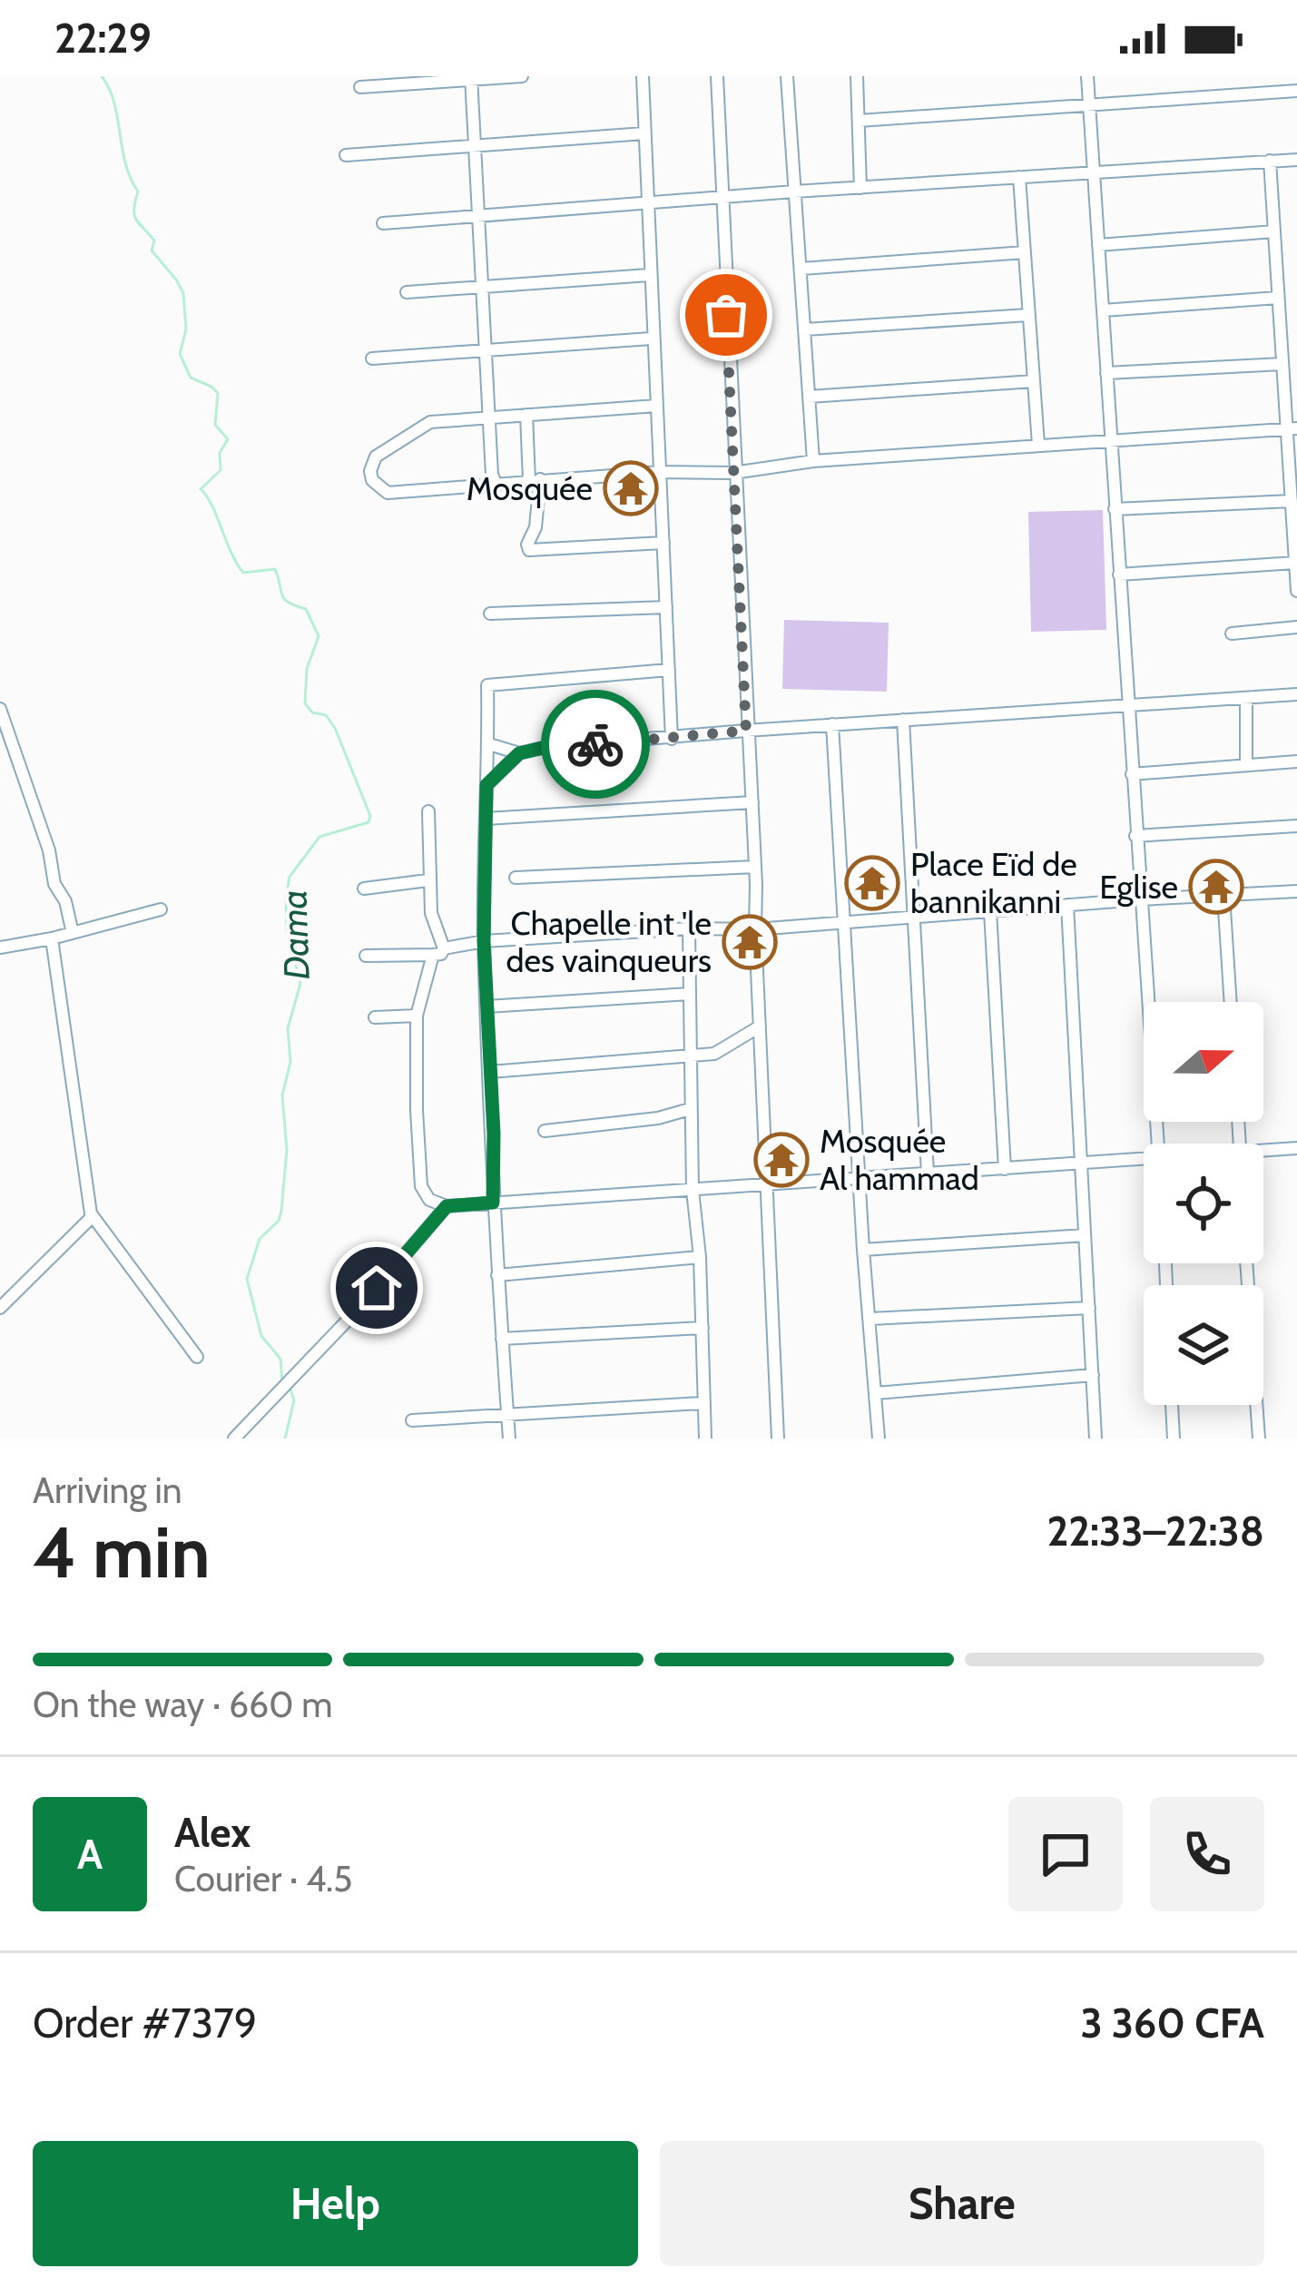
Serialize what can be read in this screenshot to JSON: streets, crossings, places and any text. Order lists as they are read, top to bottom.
{
  "water": ["Dama"],
  "places": {
    "temple": [
      "Mosquée",
      "Place Eïd de bannikanni",
      "Eglise",
      "Chapelle int 'le des vainqueurs",
      "Mosquée Al hammad"
    ]
  },
  "north": "right",
  "page": {
    "status": "22:29",
    "heading": ["4 min", "Arriving in", "22:33–22:38"],
    "panel": [
      "Alex",
      "Courier · 4.5",
      "Order #7379",
      "3 360 CFA"
    ],
    "bar": "On the way · 660 m",
    "round": "A",
    "buttons": ["Help", "Share"]
  }
}
